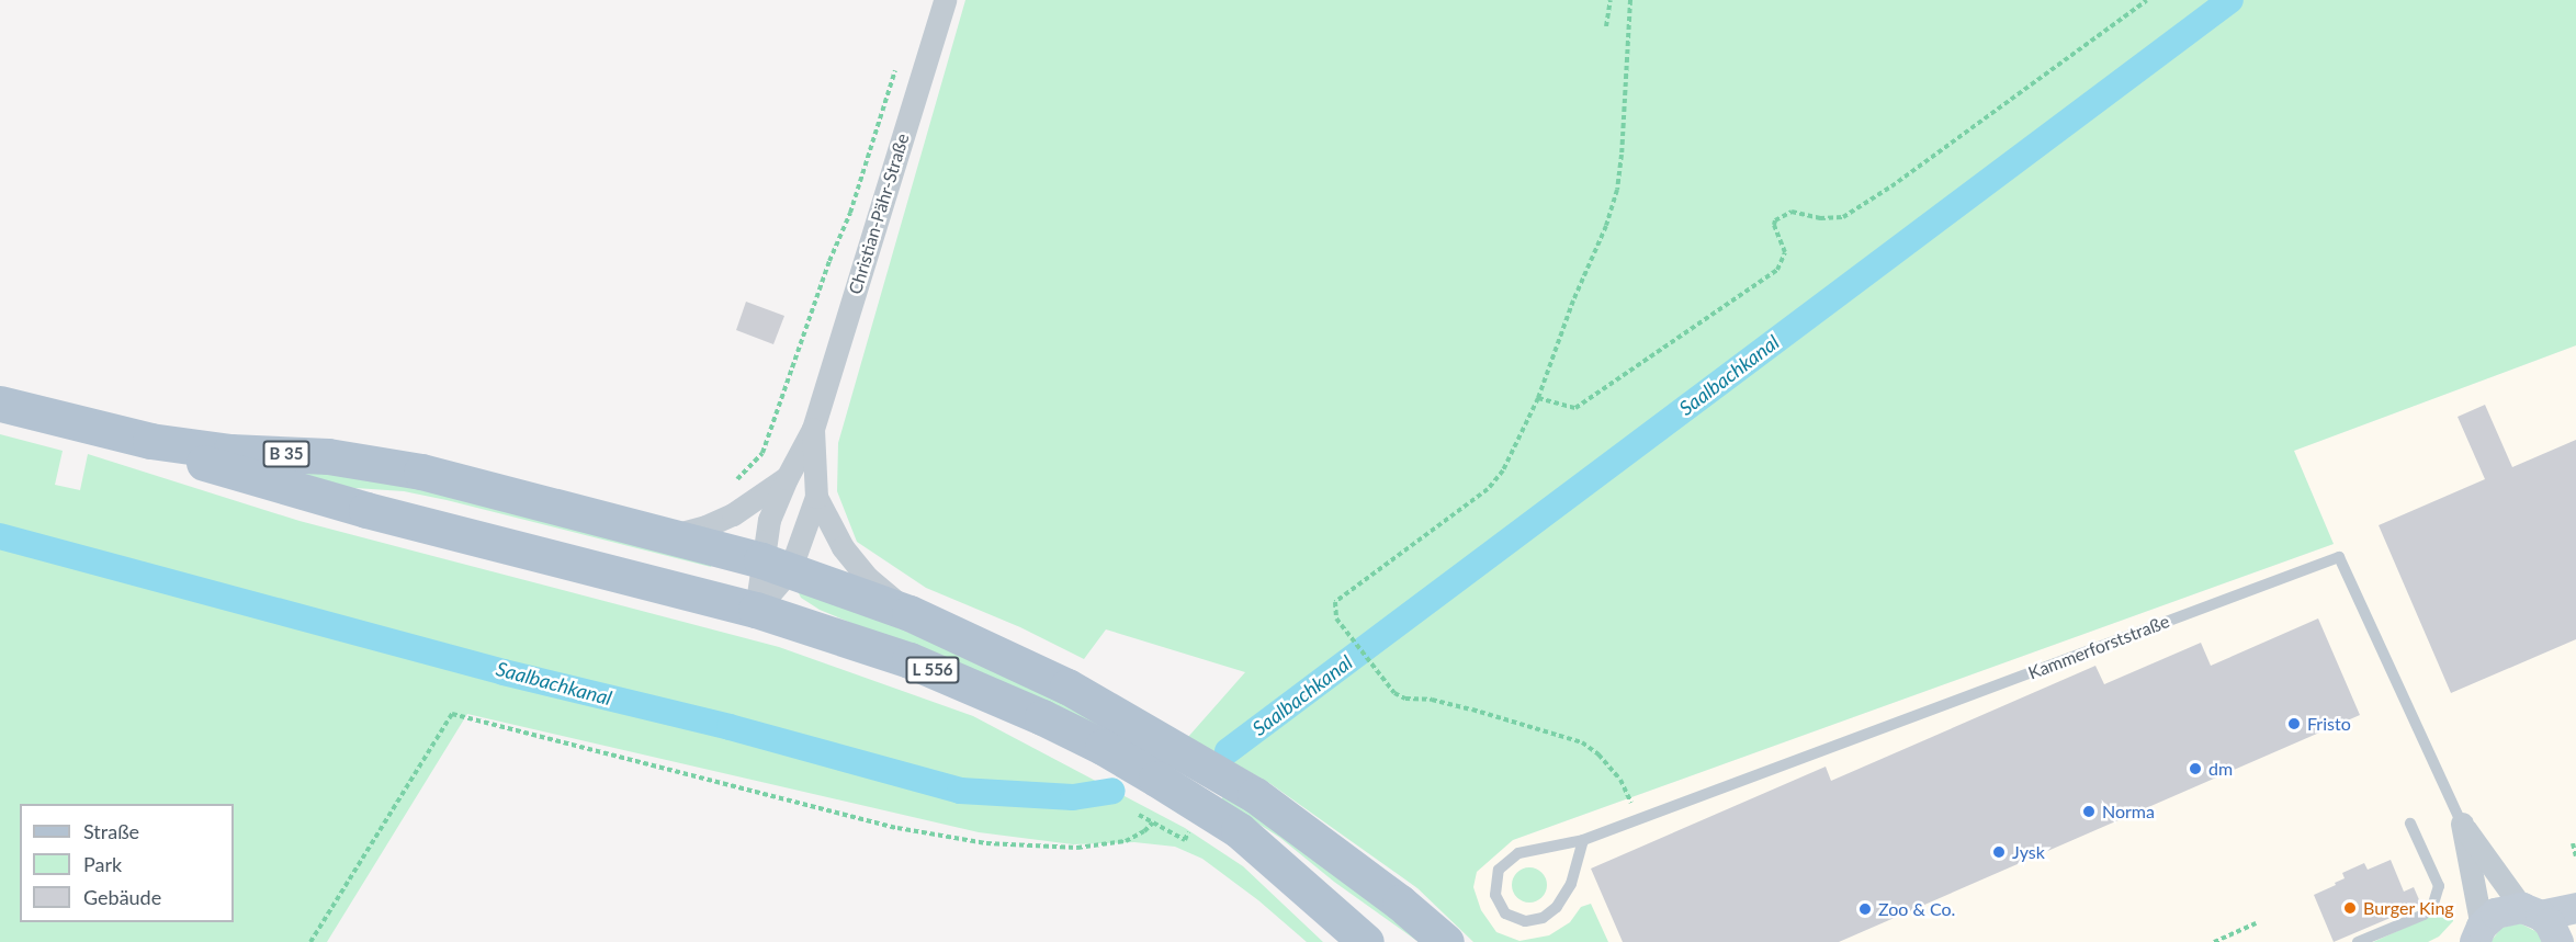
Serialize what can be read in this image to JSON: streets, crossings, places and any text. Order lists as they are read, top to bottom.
{
  "streets": {
    "main road": ["B 35", "L 556"],
    "street": ["Christian-Pähr-Straße", "Kammerforststraße"]
  },
  "crossings": [
    ["Christian-Pähr-Straße", "B 35"],
    ["Christian-Pähr-Straße", "L 556"],
    ["B 35", "L 556"]
  ],
  "water": ["Saalbachkanal"],
  "places": [
    "Fristo",
    "dm",
    "Norma",
    "Jysk",
    "Burger King",
    "Zoo & Co."
  ],
  "legend": ["Straße", "Park", "Gebäude"]
}
